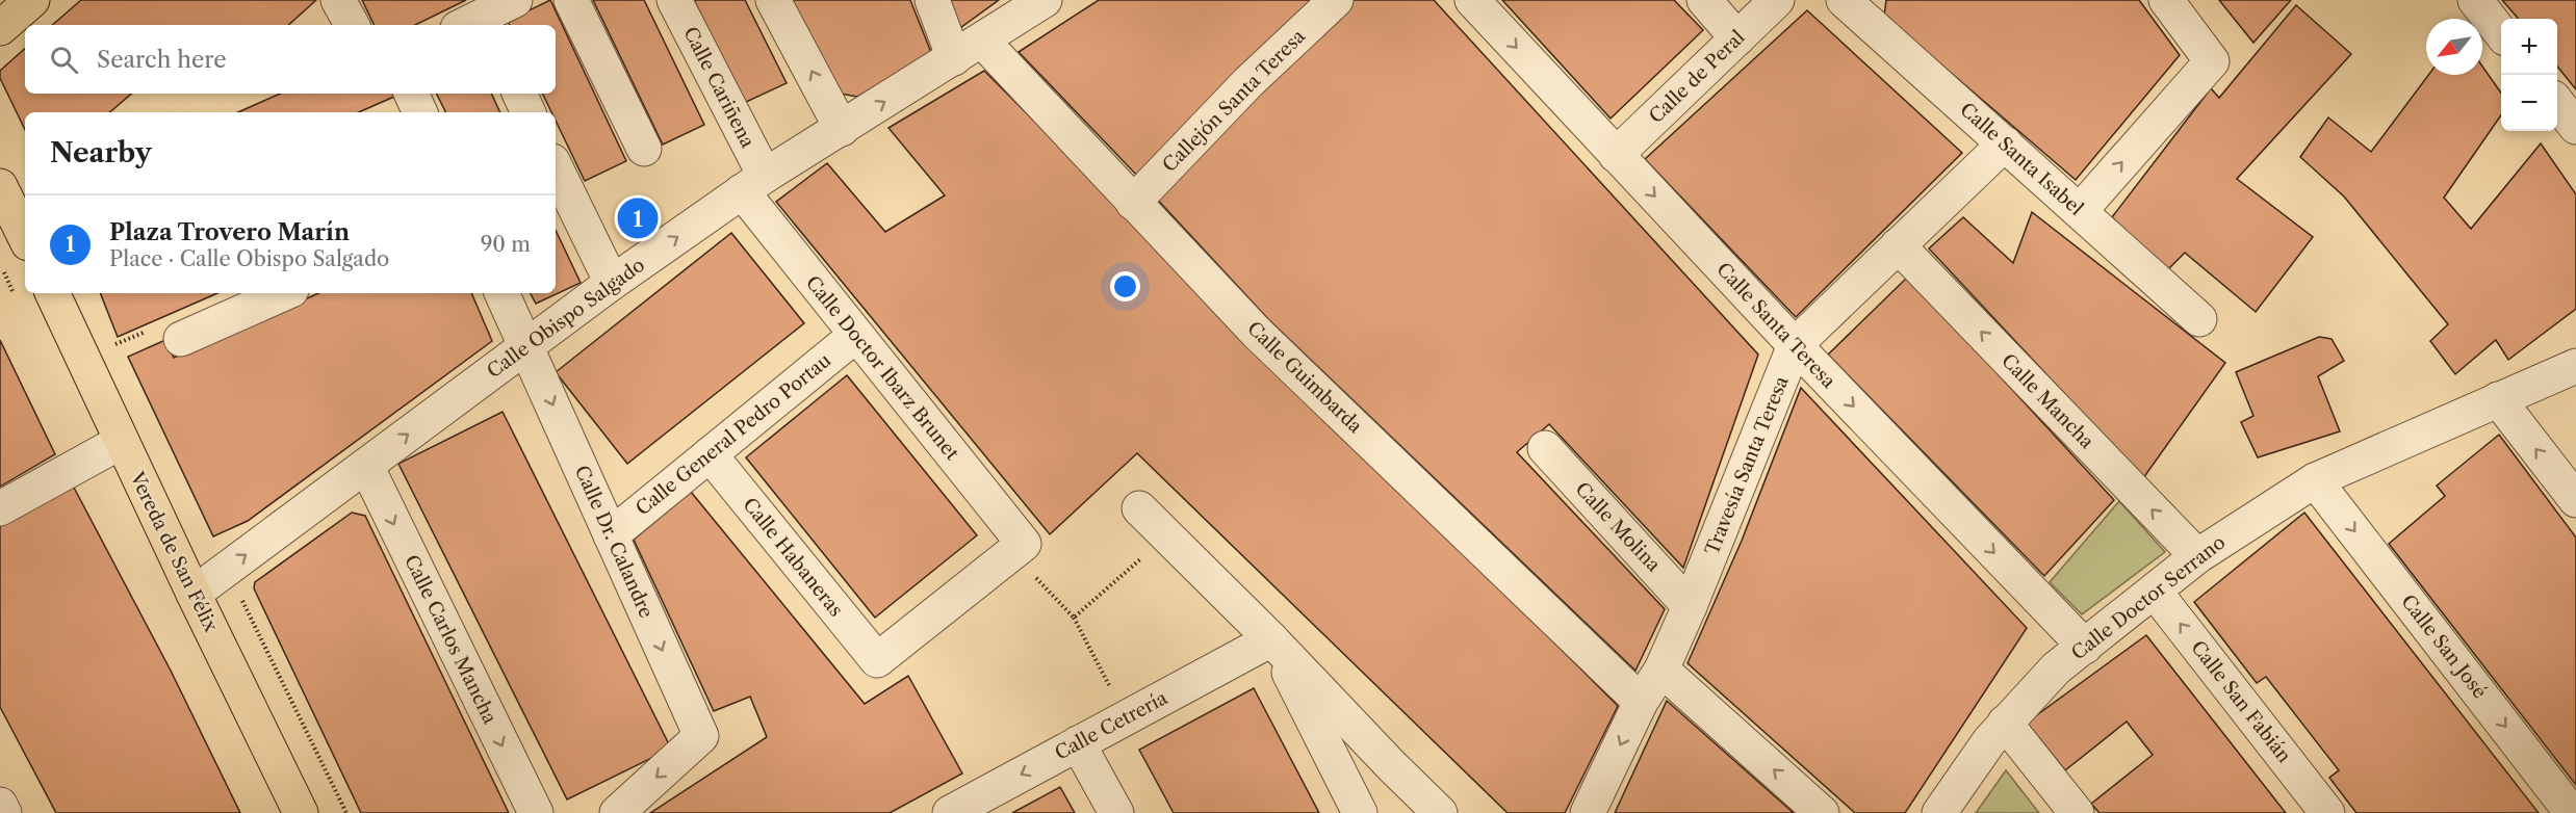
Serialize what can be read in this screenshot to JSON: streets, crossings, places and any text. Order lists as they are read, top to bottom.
{
  "streets": {
    "main road": ["Vereda de San Félix"],
    "street": [
      "Calle de Peral",
      "Calle Cariñena",
      "Callejón Santa Teresa",
      "Calle Santa Isabel",
      "Calle Obispo Salgado",
      "Calle Santa Teresa",
      "Calle Doctor Ibarz Brunet",
      "Calle Guimbarda",
      "Calle Mancha",
      "Calle General Pedro Portau",
      "Travesía Santa Teresa",
      "Calle Molina",
      "Calle Dr. Calandre",
      "Calle Habaneras",
      "Calle Doctor Serrano",
      "Calle Carlos Mancha",
      "Calle San José",
      "Calle San Fabián",
      "Calle Cetrería"
    ]
  },
  "crossings": [
    ["Calle de Peral", "Calle Santa Teresa"],
    ["Calle Cariñena", "Calle Obispo Salgado"],
    ["Calle Cariñena", "Calle Doctor Ibarz Brunet"],
    ["Callejón Santa Teresa", "Calle Guimbarda"],
    ["Calle Santa Isabel", "Travesía Santa Teresa"],
    ["Calle Obispo Salgado", "Calle Doctor Ibarz Brunet"],
    ["Calle Obispo Salgado", "Calle Guimbarda"],
    ["Calle Obispo Salgado", "Calle Dr. Calandre"],
    ["Calle Obispo Salgado", "Vereda de San Félix"],
    ["Calle Obispo Salgado", "Calle Carlos Mancha"],
    ["Calle Santa Teresa", "Travesía Santa Teresa"],
    ["Calle Santa Teresa", "Calle Doctor Serrano"],
    ["Calle Doctor Ibarz Brunet", "Calle General Pedro Portau"],
    ["Calle Doctor Ibarz Brunet", "Calle Habaneras"],
    ["Calle Guimbarda", "Travesía Santa Teresa"],
    ["Calle Mancha", "Travesía Santa Teresa"],
    ["Calle Mancha", "Calle Doctor Serrano"],
    ["Calle General Pedro Portau", "Calle Dr. Calandre"],
    ["Calle General Pedro Portau", "Calle Habaneras"],
    ["Travesía Santa Teresa", "Calle Molina"],
    ["Calle Doctor Serrano", "Calle San José"],
    ["Calle Doctor Serrano", "Calle San Fabián"]
  ],
  "one_way": [
    "Calle Obispo Salgado",
    "Calle Santa Teresa",
    "Calle Mancha",
    "Calle Dr. Calandre",
    "Calle Carlos Mancha",
    "Calle Cetrería"
  ],
  "north": "bottom left",
  "page": {
    "map_buttons": ["+", "−"],
    "search": "Search here",
    "heading": "Nearby",
    "list": [
      {
        "mark": "1",
        "name": "Plaza Trovero Marín",
        "note": "Place · Calle Obispo Salgado",
        "value": "90 m"
      }
    ],
    "pins": "1"
  }
}
